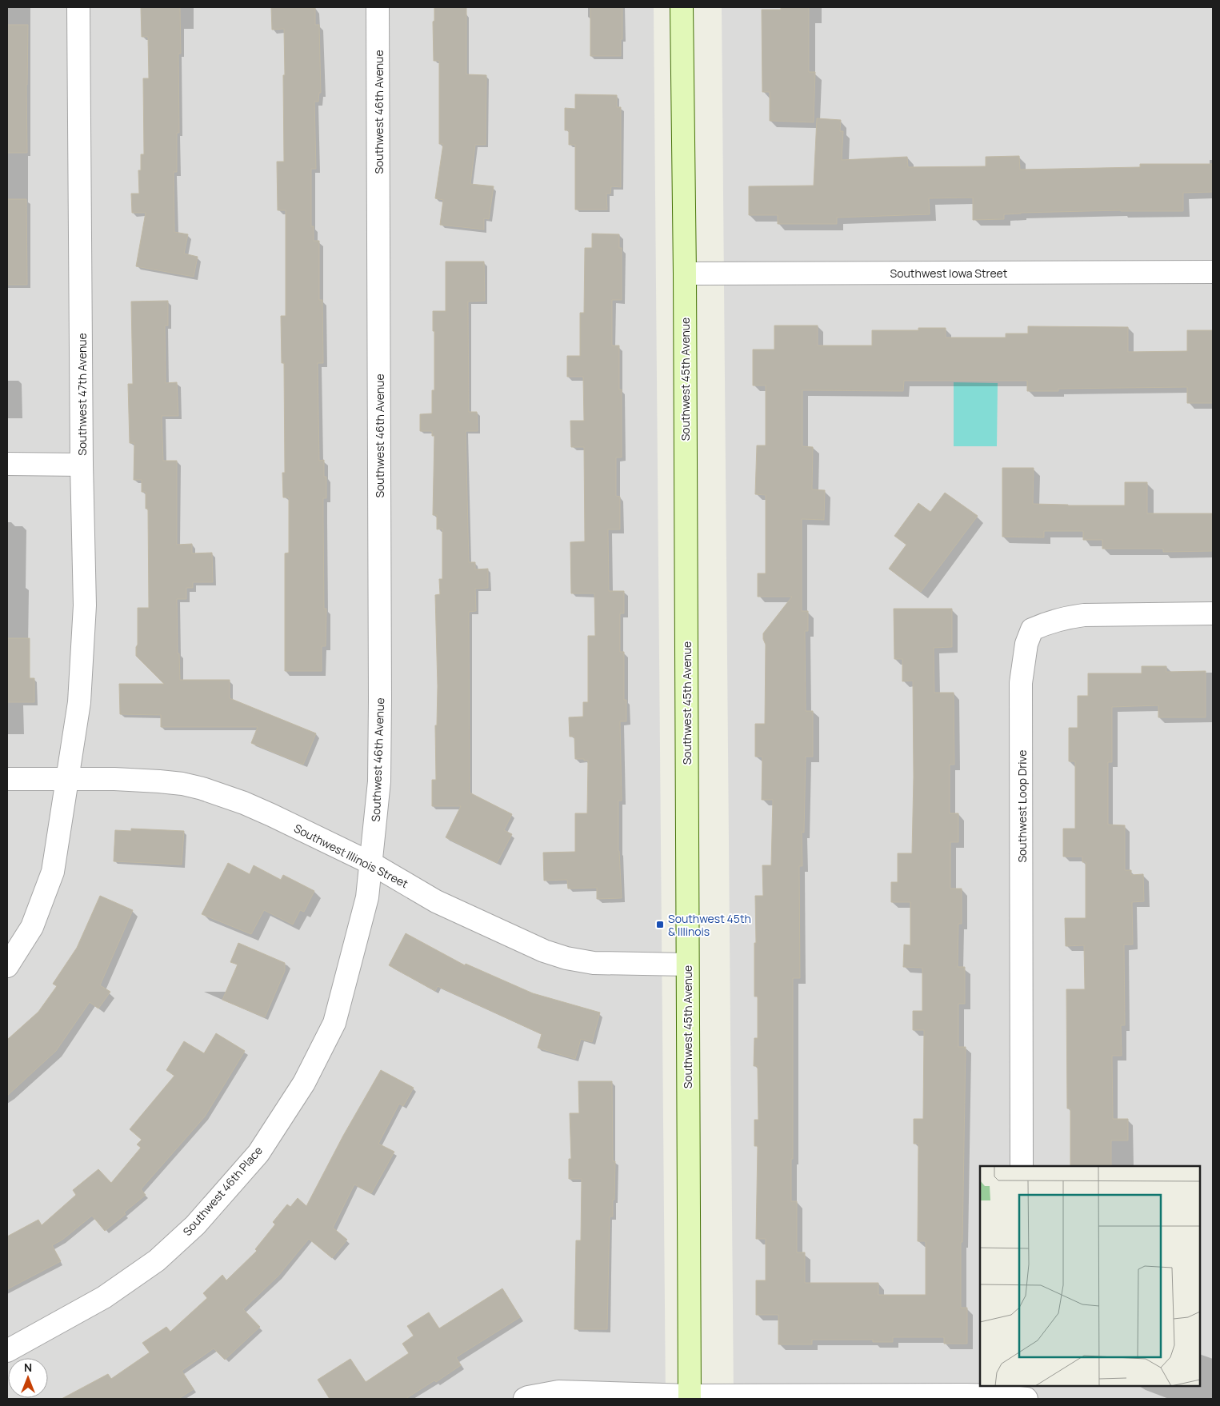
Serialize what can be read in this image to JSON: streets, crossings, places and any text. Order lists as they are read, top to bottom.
{
  "streets": {
    "street": [
      "Southwest 46th Avenue",
      "Southwest Iowa Street",
      "Southwest 45th Avenue",
      "Southwest 47th Avenue",
      "Southwest Loop Drive",
      "Southwest Illinois Street",
      "Southwest 46th Place"
    ]
  },
  "crossings": [
    ["Southwest 46th Avenue", "Southwest Illinois Street"],
    ["Southwest 46th Avenue", "Southwest 46th Place"],
    ["Southwest Iowa Street", "Southwest 45th Avenue"],
    ["Southwest 45th Avenue", "Southwest Illinois Street"],
    ["Southwest 47th Avenue", "Southwest Illinois Street"],
    ["Southwest Illinois Street", "Southwest 46th Place"]
  ],
  "places": {
    "transit": ["Southwest 45th & Illinois"]
  },
  "north": "top"
}
